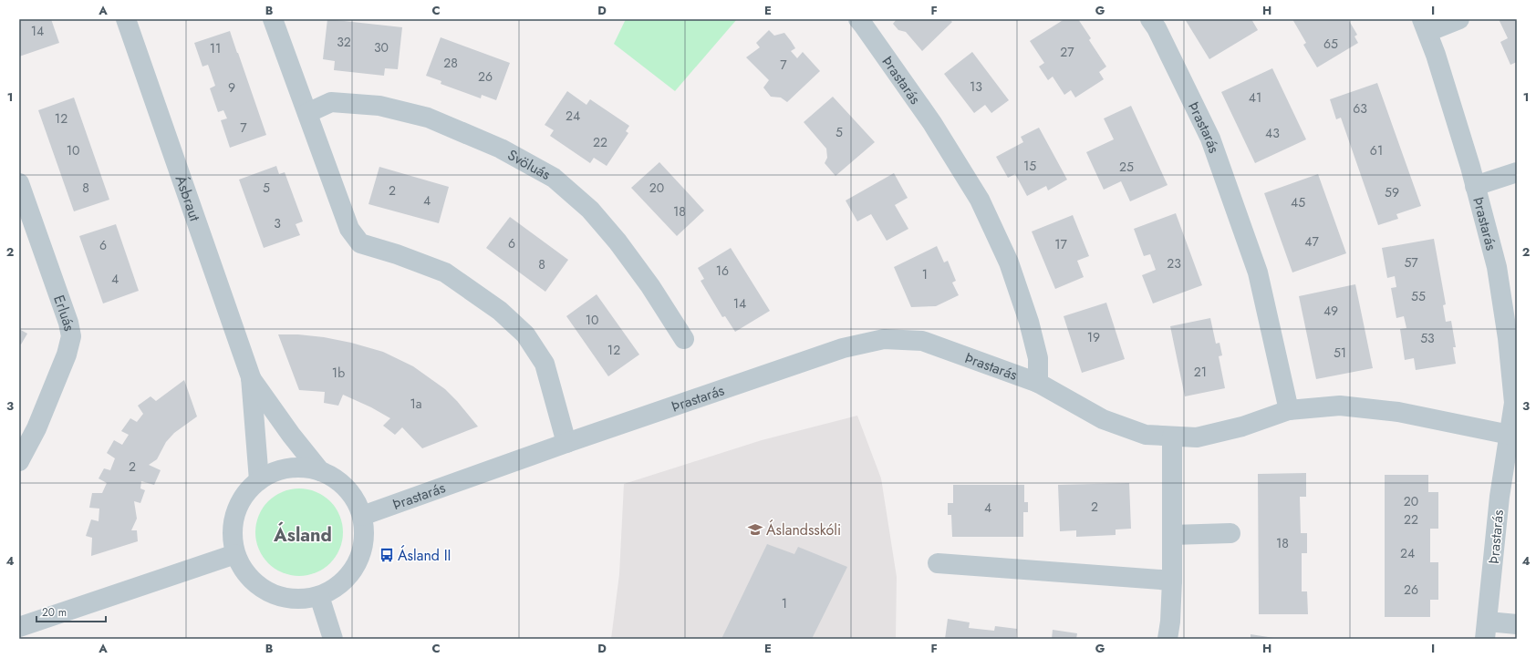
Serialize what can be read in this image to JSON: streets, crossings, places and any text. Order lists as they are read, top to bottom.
{
  "streets": {
    "street": [
      "Þrastarás",
      "Svöluás",
      "Ásbraut",
      "Erluás"
    ]
  },
  "districts": ["Ásland"],
  "places": {
    "school or university": ["Áslandsskóli"],
    "bus stop": ["Ásland II"]
  },
  "house_numbers": [
    "14",
    "32",
    "65",
    "30",
    "11",
    "27",
    "28",
    "7",
    "26",
    "13",
    "9",
    "41",
    "63",
    "24",
    "12",
    "7",
    "5",
    "43",
    "22",
    "10",
    "61",
    "15",
    "25",
    "8",
    "5",
    "20",
    "2",
    "59",
    "4",
    "45",
    "18",
    "3",
    "47",
    "6",
    "17",
    "6",
    "57",
    "23",
    "8",
    "16",
    "1",
    "4",
    "55",
    "14",
    "49",
    "10",
    "19",
    "53",
    "12",
    "51",
    "21",
    "1b",
    "1a",
    "2",
    "20",
    "2",
    "4",
    "22",
    "18",
    "24",
    "26",
    "1"
  ],
  "scale_bar": "20 m",
  "grid": {
    "columns": [
      "A",
      "B",
      "C",
      "D",
      "E",
      "F",
      "G",
      "H",
      "I"
    ],
    "rows": [
      "1",
      "2",
      "3",
      "4"
    ]
  }
}
